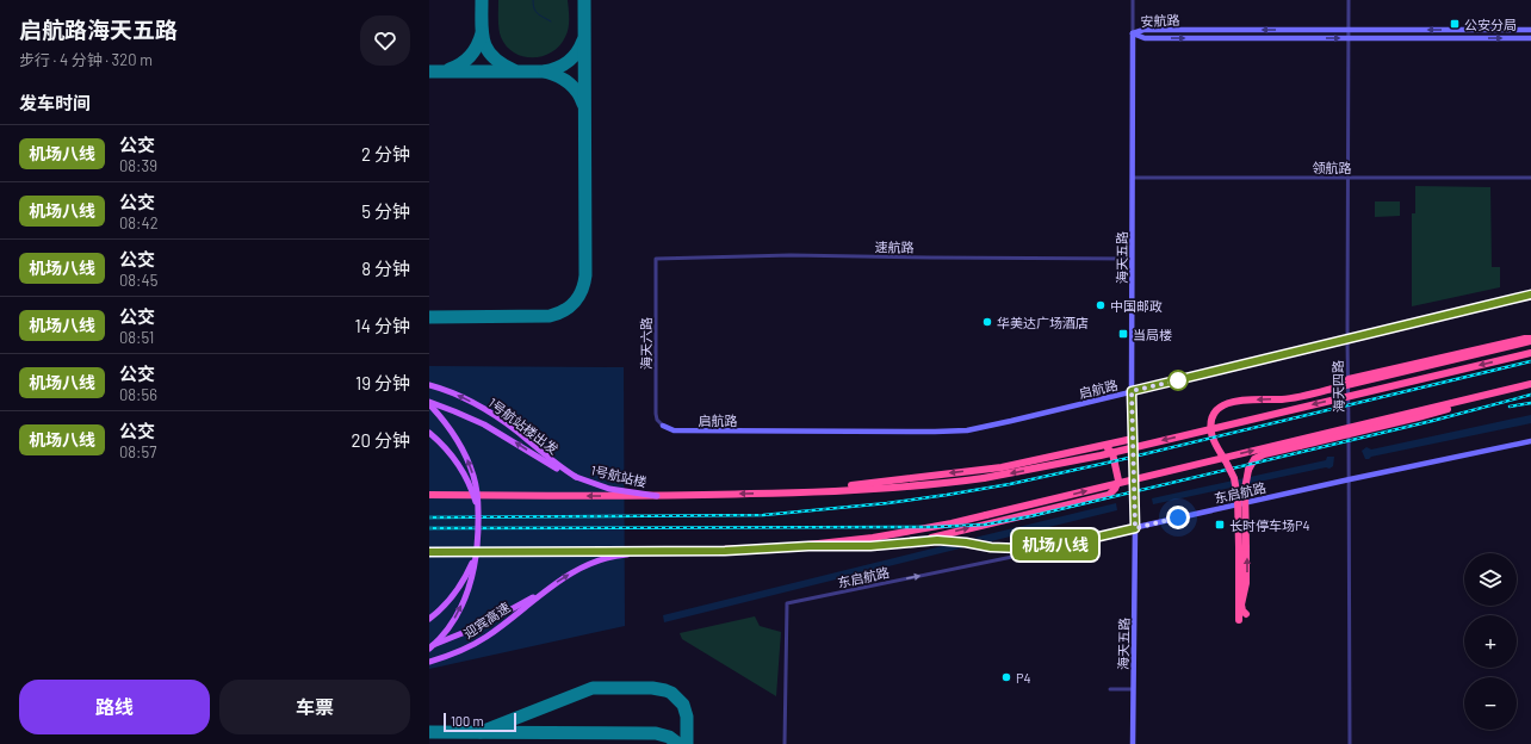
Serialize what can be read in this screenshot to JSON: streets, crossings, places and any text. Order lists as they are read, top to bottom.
{
  "streets": {
    "main road": ["1号航站楼出发", "1号航站楼", "迎宾高速"],
    "street": [
      "安航路",
      "领航路",
      "速航路",
      "海天五路",
      "海天六路",
      "海天四路",
      "启航路",
      "东启航路"
    ]
  },
  "crossings": [
    ["安航路", "海天五路"],
    ["安航路", "海天四路"],
    ["领航路", "海天五路"],
    ["领航路", "海天四路"],
    ["速航路", "海天五路"],
    ["速航路", "海天六路"],
    ["海天五路", "启航路"],
    ["海天五路", "东启航路"],
    ["海天六路", "启航路"],
    ["海天四路", "启航路"],
    ["海天四路", "东启航路"],
    ["1号航站楼出发", "1号航站楼"]
  ],
  "one_way": ["东启航路"],
  "places": {
    "transit": ["公安分局", "当局楼", "长时停车场P4"],
    "other": ["中国邮政", "华美达广场酒店", "P4"]
  },
  "lines": ["bus line 机场八线"],
  "scale_bar": "100 m",
  "page": {
    "heading": [
      ["启航路海天五路", "步行 · 4 分钟 · 320 m"],
      "发车时间"
    ],
    "on_map": "机场八线",
    "list": [
      {
        "mark": "机场八线",
        "name": "公交",
        "note": "08:39",
        "value": "2 分钟"
      },
      {
        "mark": "机场八线",
        "name": "公交",
        "note": "08:42",
        "value": "5 分钟"
      },
      {
        "mark": "机场八线",
        "name": "公交",
        "note": "08:45",
        "value": "8 分钟"
      },
      {
        "mark": "机场八线",
        "name": "公交",
        "note": "08:51",
        "value": "14 分钟"
      },
      {
        "mark": "机场八线",
        "name": "公交",
        "note": "08:56",
        "value": "19 分钟"
      },
      {
        "mark": "机场八线",
        "name": "公交",
        "note": "08:57",
        "value": "20 分钟"
      }
    ],
    "map_buttons": ["+", "−"],
    "buttons": ["路线", "车票"],
    "scale": "100 m"
  }
}
